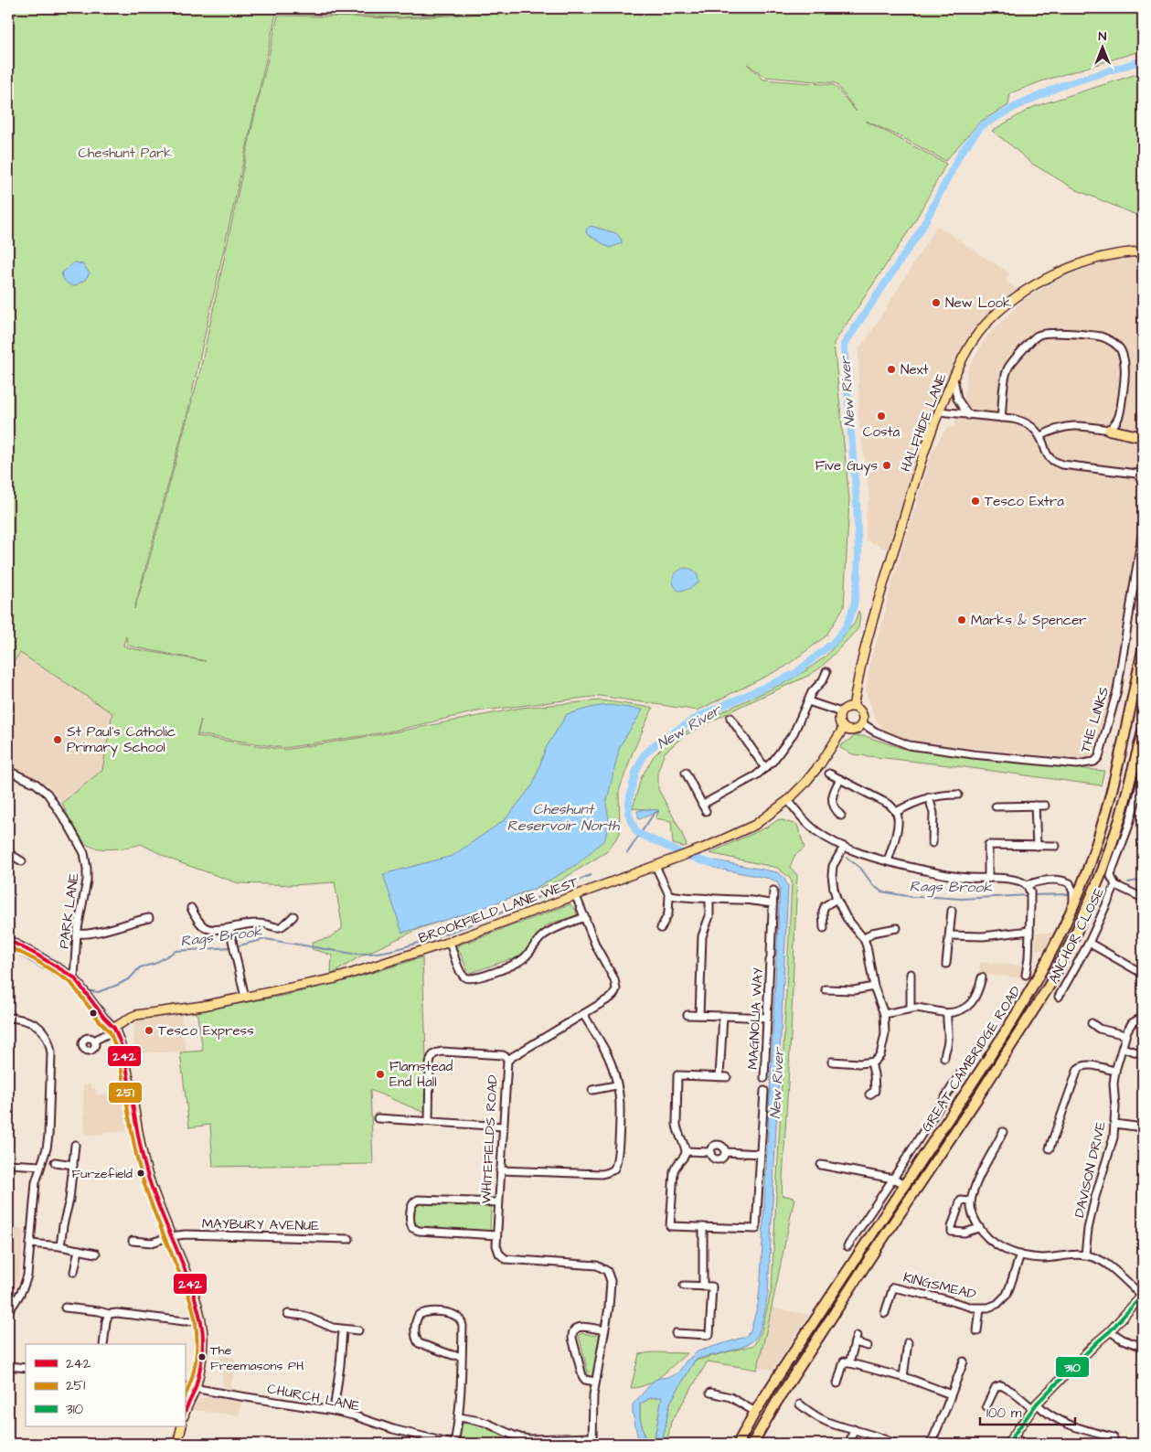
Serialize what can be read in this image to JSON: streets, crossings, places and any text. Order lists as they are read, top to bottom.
{
  "streets": {
    "highway": ["GREAT CAMBRIDGE ROAD"],
    "main road": ["HALFHIDE LANE", "BROOKFIELD LANE WEST"],
    "street": [
      "THE LINKS",
      "PARK LANE",
      "ANCHOR CLOSE",
      "MAGNOLIA WAY",
      "WHITEFIELDS ROAD",
      "DAVISON DRIVE",
      "MAYBURY AVENUE",
      "KINGSMEAD",
      "CHURCH LANE"
    ]
  },
  "crossings": [
    ["HALFHIDE LANE", "THE LINKS"],
    ["HALFHIDE LANE", "BROOKFIELD LANE WEST"],
    ["THE LINKS", "BROOKFIELD LANE WEST"],
    ["BROOKFIELD LANE WEST", "WHITEFIELDS ROAD"]
  ],
  "water": ["New River", "Cheshunt Reservoir North", "Rags Brook"],
  "parks": ["Cheshunt Park"],
  "places": [
    "New Look",
    "Next",
    "Costa",
    "Five Guys",
    "Tesco Extra",
    "Marks & Spencer",
    "St Paul's Catholic Primary School",
    "Tesco Express",
    "Flamstead End Hall",
    "Furzefield",
    "The Freemasons PH"
  ],
  "lines": ["transit line 242", "transit line 251", "transit line 310"],
  "legend": ["242", "251", "310"],
  "scale_bar": "100 m",
  "north": "top"
}
